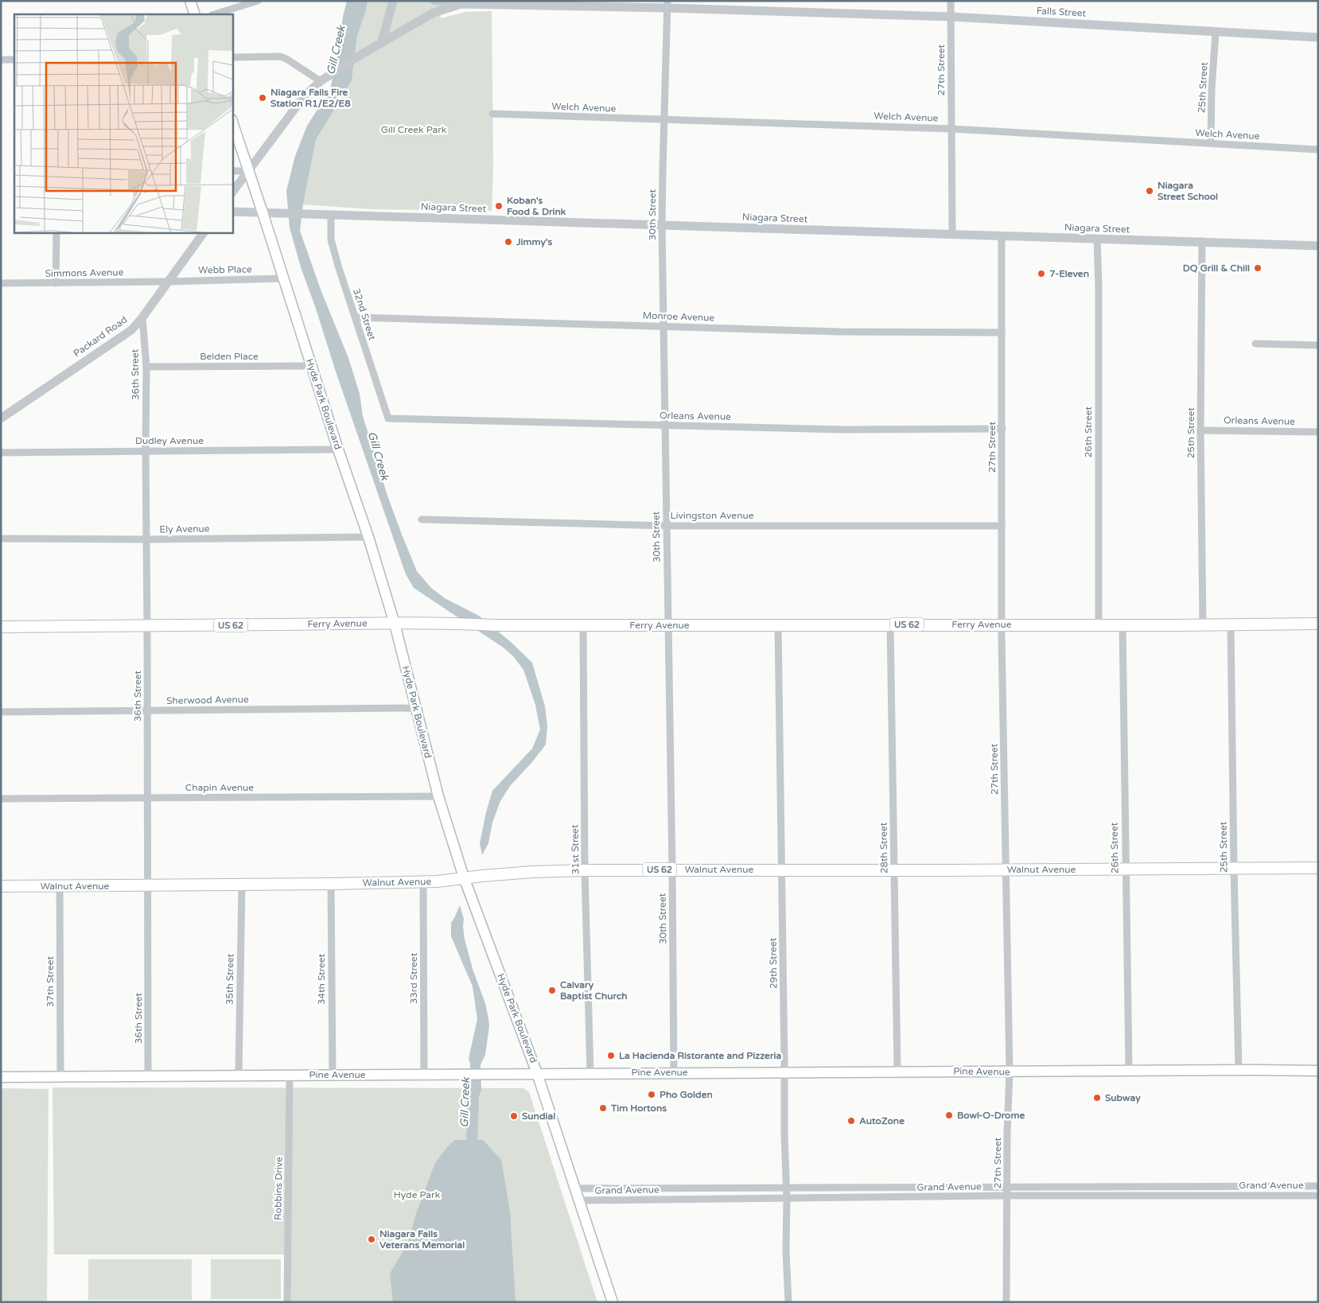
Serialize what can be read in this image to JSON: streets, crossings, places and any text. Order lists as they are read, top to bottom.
{
  "streets": {
    "main road": [
      "Hyde Park Boulevard",
      "Ferry Avenue",
      "US 62",
      "Walnut Avenue",
      "Pine Avenue"
    ],
    "street": [
      "Falls Street",
      "27th Street",
      "25th Street",
      "Welch Avenue",
      "Niagara Street",
      "30th Street",
      "Webb Place",
      "Simmons Avenue",
      "32nd Street",
      "Monroe Avenue",
      "Packard Road",
      "Belden Place",
      "36th Street",
      "Orleans Avenue",
      "26th Street",
      "Dudley Avenue",
      "Livingston Avenue",
      "Ely Avenue",
      "Sherwood Avenue",
      "Chapin Avenue",
      "28th Street",
      "31st Street",
      "29th Street",
      "33rd Street",
      "35th Street",
      "34th Street",
      "37th Street",
      "Grand Avenue",
      "Robbins Drive"
    ]
  },
  "crossings": [
    ["Falls Street", "27th Street"],
    ["Falls Street", "25th Street"],
    ["Falls Street", "30th Street"],
    ["27th Street", "Welch Avenue"],
    ["27th Street", "Niagara Street"],
    ["27th Street", "Monroe Avenue"],
    ["27th Street", "Orleans Avenue"],
    ["27th Street", "Livingston Avenue"],
    ["27th Street", "Ferry Avenue"],
    ["27th Street", "Walnut Avenue"],
    ["27th Street", "Pine Avenue"],
    ["27th Street", "Grand Avenue"],
    ["25th Street", "Welch Avenue"],
    ["25th Street", "Niagara Street"],
    ["25th Street", "Orleans Avenue"],
    ["25th Street", "Ferry Avenue"],
    ["25th Street", "Walnut Avenue"],
    ["25th Street", "Pine Avenue"],
    ["Welch Avenue", "30th Street"],
    ["Niagara Street", "30th Street"],
    ["Niagara Street", "32nd Street"],
    ["Niagara Street", "Hyde Park Boulevard"],
    ["Niagara Street", "26th Street"],
    ["30th Street", "Monroe Avenue"],
    ["30th Street", "Orleans Avenue"],
    ["30th Street", "Livingston Avenue"],
    ["30th Street", "Ferry Avenue"],
    ["30th Street", "Walnut Avenue"],
    ["30th Street", "Pine Avenue"],
    ["Webb Place", "Simmons Avenue"],
    ["Webb Place", "Packard Road"],
    ["Webb Place", "Hyde Park Boulevard"],
    ["Simmons Avenue", "Packard Road"],
    ["32nd Street", "Monroe Avenue"],
    ["32nd Street", "Orleans Avenue"],
    ["Packard Road", "36th Street"],
    ["Belden Place", "36th Street"],
    ["Belden Place", "Hyde Park Boulevard"],
    ["36th Street", "Dudley Avenue"],
    ["36th Street", "Ely Avenue"],
    ["36th Street", "Ferry Avenue"],
    ["36th Street", "Sherwood Avenue"],
    ["36th Street", "Chapin Avenue"],
    ["36th Street", "Walnut Avenue"],
    ["36th Street", "Pine Avenue"],
    ["Hyde Park Boulevard", "Dudley Avenue"],
    ["Hyde Park Boulevard", "Ely Avenue"],
    ["Hyde Park Boulevard", "Ferry Avenue"],
    ["Hyde Park Boulevard", "Sherwood Avenue"],
    ["Hyde Park Boulevard", "Chapin Avenue"],
    ["Hyde Park Boulevard", "Walnut Avenue"],
    ["Hyde Park Boulevard", "Pine Avenue"],
    ["Hyde Park Boulevard", "Grand Avenue"],
    ["26th Street", "Ferry Avenue"],
    ["26th Street", "Walnut Avenue"],
    ["26th Street", "Pine Avenue"],
    ["Ferry Avenue", "28th Street"],
    ["Ferry Avenue", "31st Street"],
    ["Ferry Avenue", "29th Street"],
    ["28th Street", "Walnut Avenue"],
    ["28th Street", "Pine Avenue"],
    ["31st Street", "Walnut Avenue"],
    ["31st Street", "Pine Avenue"],
    ["Walnut Avenue", "29th Street"],
    ["Walnut Avenue", "33rd Street"],
    ["Walnut Avenue", "35th Street"],
    ["Walnut Avenue", "34th Street"],
    ["Walnut Avenue", "37th Street"],
    ["29th Street", "Pine Avenue"],
    ["29th Street", "Grand Avenue"],
    ["33rd Street", "Pine Avenue"],
    ["35th Street", "Pine Avenue"],
    ["34th Street", "Pine Avenue"],
    ["37th Street", "Pine Avenue"],
    ["Pine Avenue", "Robbins Drive"]
  ],
  "water": ["Gill Creek"],
  "parks": ["Gill Creek Park", "Hyde Park"],
  "places": [
    "Niagara Falls Fire Station R1/E2/E8",
    "Niagara Street School",
    "Koban's Food & Drink",
    "Jimmy's",
    "DQ Grill & Chill",
    "7-Eleven",
    "Calvary Baptist Church",
    "La Hacienda Ristorante and Pizzeria",
    "Pho Golden",
    "Subway",
    "Tim Hortons",
    "Bowl-O-Drome",
    "Sundial",
    "AutoZone",
    "Niagara Falls Veterans Memorial"
  ]
}
